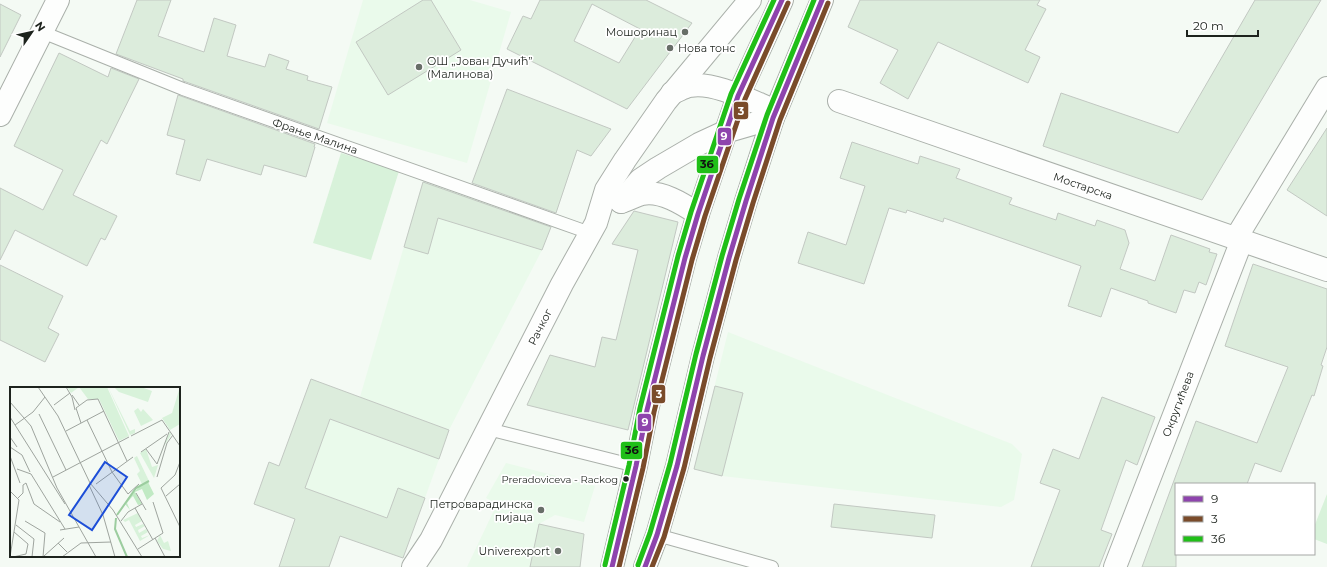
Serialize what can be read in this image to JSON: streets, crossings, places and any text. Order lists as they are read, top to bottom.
{
  "streets": {
    "main road": ["Мостарска", "Рачког", "Округићева"],
    "lane": ["Фрање Малина"]
  },
  "crossings": [
    ["Фрање Малина", "Рачког"],
    ["Мостарска", "Округићева"]
  ],
  "places": [
    "Мошоринац",
    "Нова тонс",
    "ОШ „Јован Дучић” (Малинова)",
    "Preradoviceva - Rackog",
    "Петроварадинска пијаца",
    "Univerexport"
  ],
  "lines": ["transit line 9", "transit line 3б", "transit line 3"],
  "legend": ["9", "3", "3б"],
  "scale_bar": "20 m",
  "north": "top right"
}
